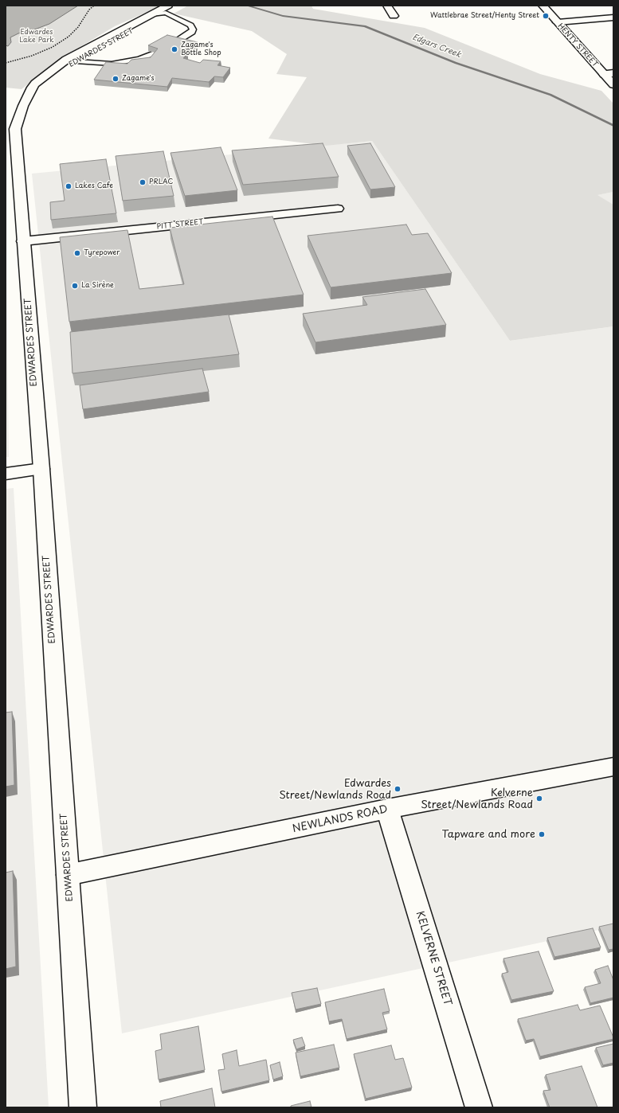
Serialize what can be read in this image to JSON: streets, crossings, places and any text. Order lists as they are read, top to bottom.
{
  "streets": {
    "street": [
      "HENTY STREET",
      "EDWARDES STREET",
      "PITT STREET",
      "NEWLANDS ROAD",
      "KELVERNE STREET"
    ]
  },
  "crossings": [
    ["EDWARDES STREET", "PITT STREET"],
    ["EDWARDES STREET", "NEWLANDS ROAD"],
    ["NEWLANDS ROAD", "KELVERNE STREET"]
  ],
  "water": ["Edgars Creek"],
  "parks": ["Edwardes Lake Park"],
  "places": [
    "Wattlebrae Street/Henty Street",
    "Zagame's Bottle Shop",
    "Zagame's",
    "PRLAC",
    "Lakes Cafe",
    "Tyrepower",
    "La Sirène",
    "Edwardes Street/Newlands Road",
    "Kelverne Street/Newlands Road",
    "Tapware and more"
  ]
}
